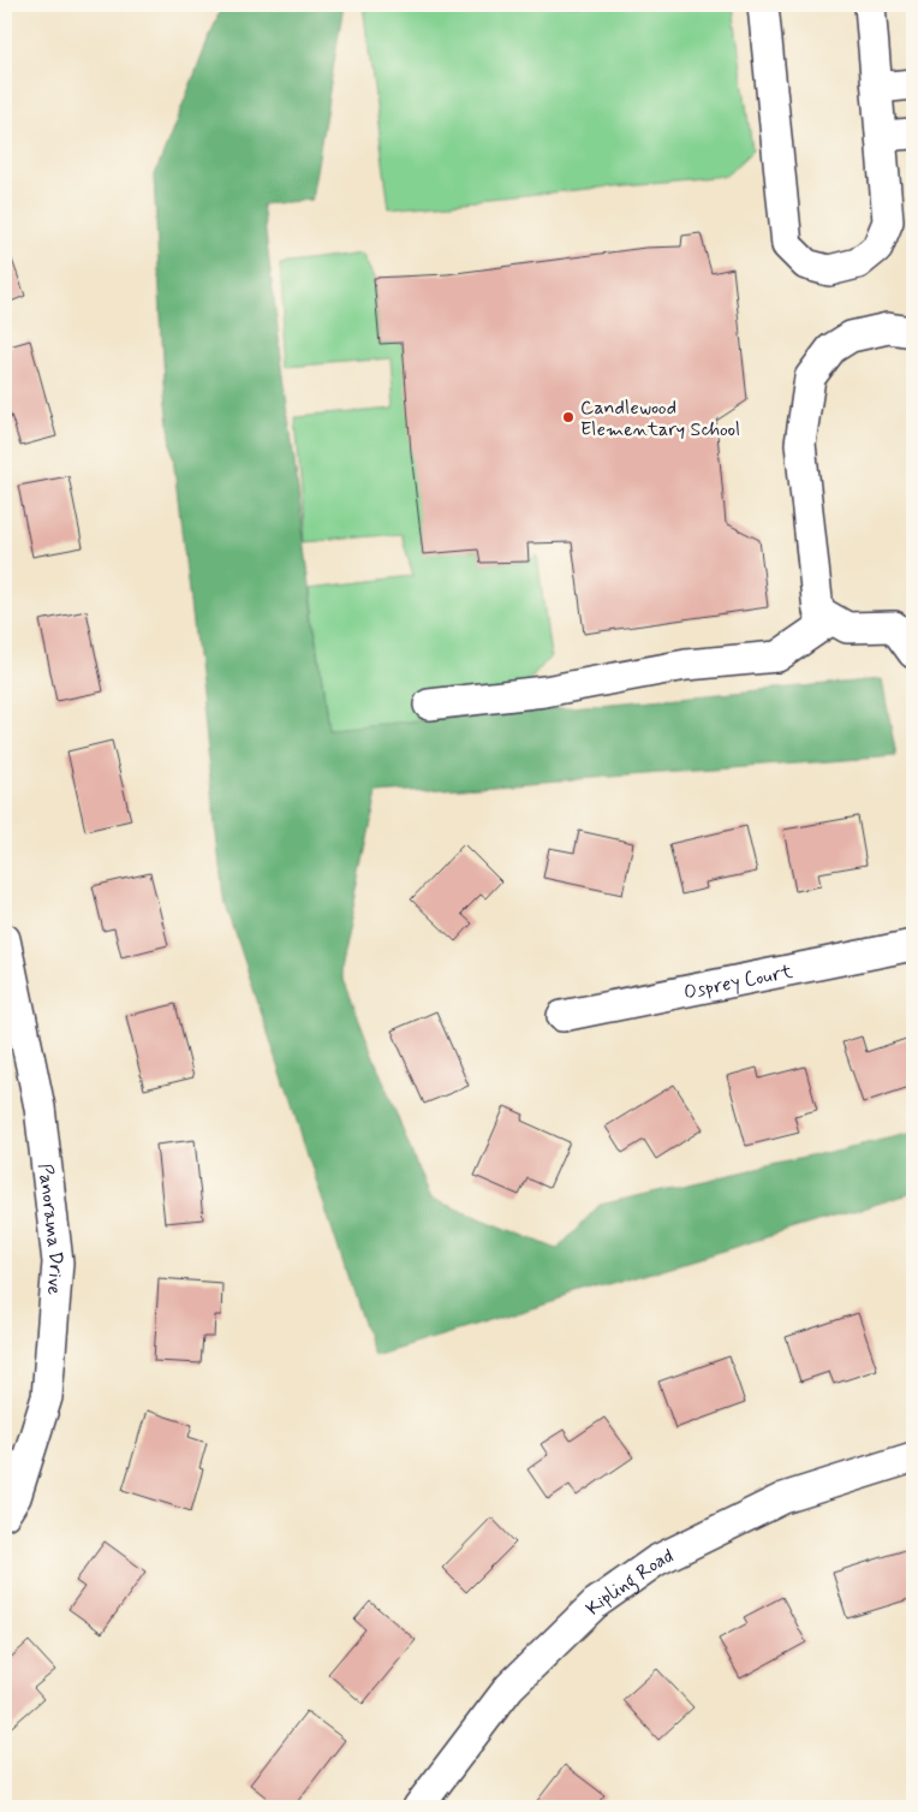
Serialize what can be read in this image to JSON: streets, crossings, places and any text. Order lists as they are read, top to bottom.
{
  "streets": {
    "street": ["Osprey Court", "Panorama Drive", "Kipling Road"]
  },
  "places": ["Candlewood Elementary School"]
}
